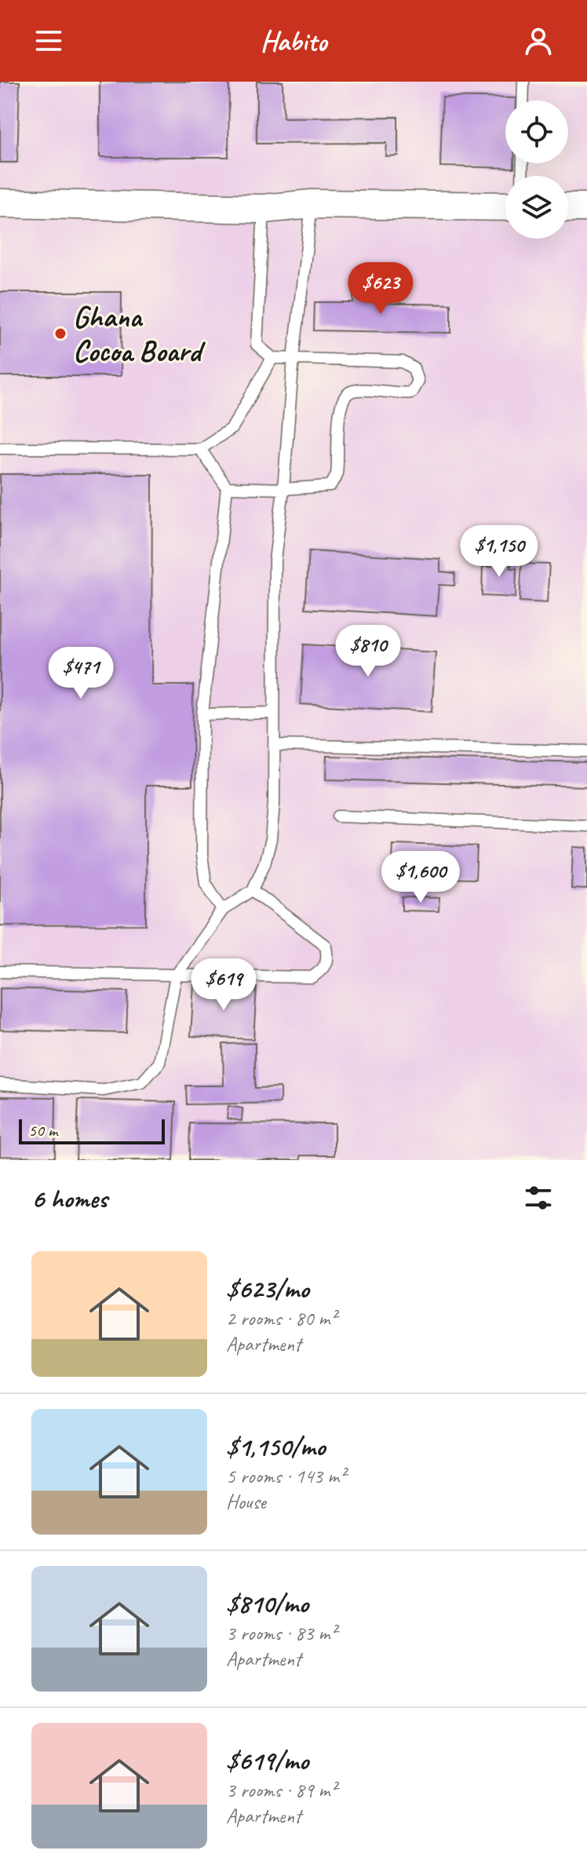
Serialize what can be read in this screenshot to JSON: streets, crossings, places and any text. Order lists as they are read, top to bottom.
{
  "places": ["Ghana Cocoa Board"],
  "scale_bar": "50 m",
  "page": {
    "header": "Habito",
    "price": [
      "$623",
      "$1,150",
      "$810",
      "$471",
      "$1,600",
      "$619"
    ],
    "scale": "50 m",
    "heading": "6 homes",
    "list": [
      {
        "name": "$623/mo",
        "note": "2 rooms · 80 m² · Apartment"
      },
      {
        "name": "$1,150/mo",
        "note": "5 rooms · 143 m² · House"
      },
      {
        "name": "$810/mo",
        "note": "3 rooms · 83 m² · Apartment"
      },
      {
        "name": "$619/mo",
        "note": "3 rooms · 89 m² · Apartment"
      }
    ]
  }
}
